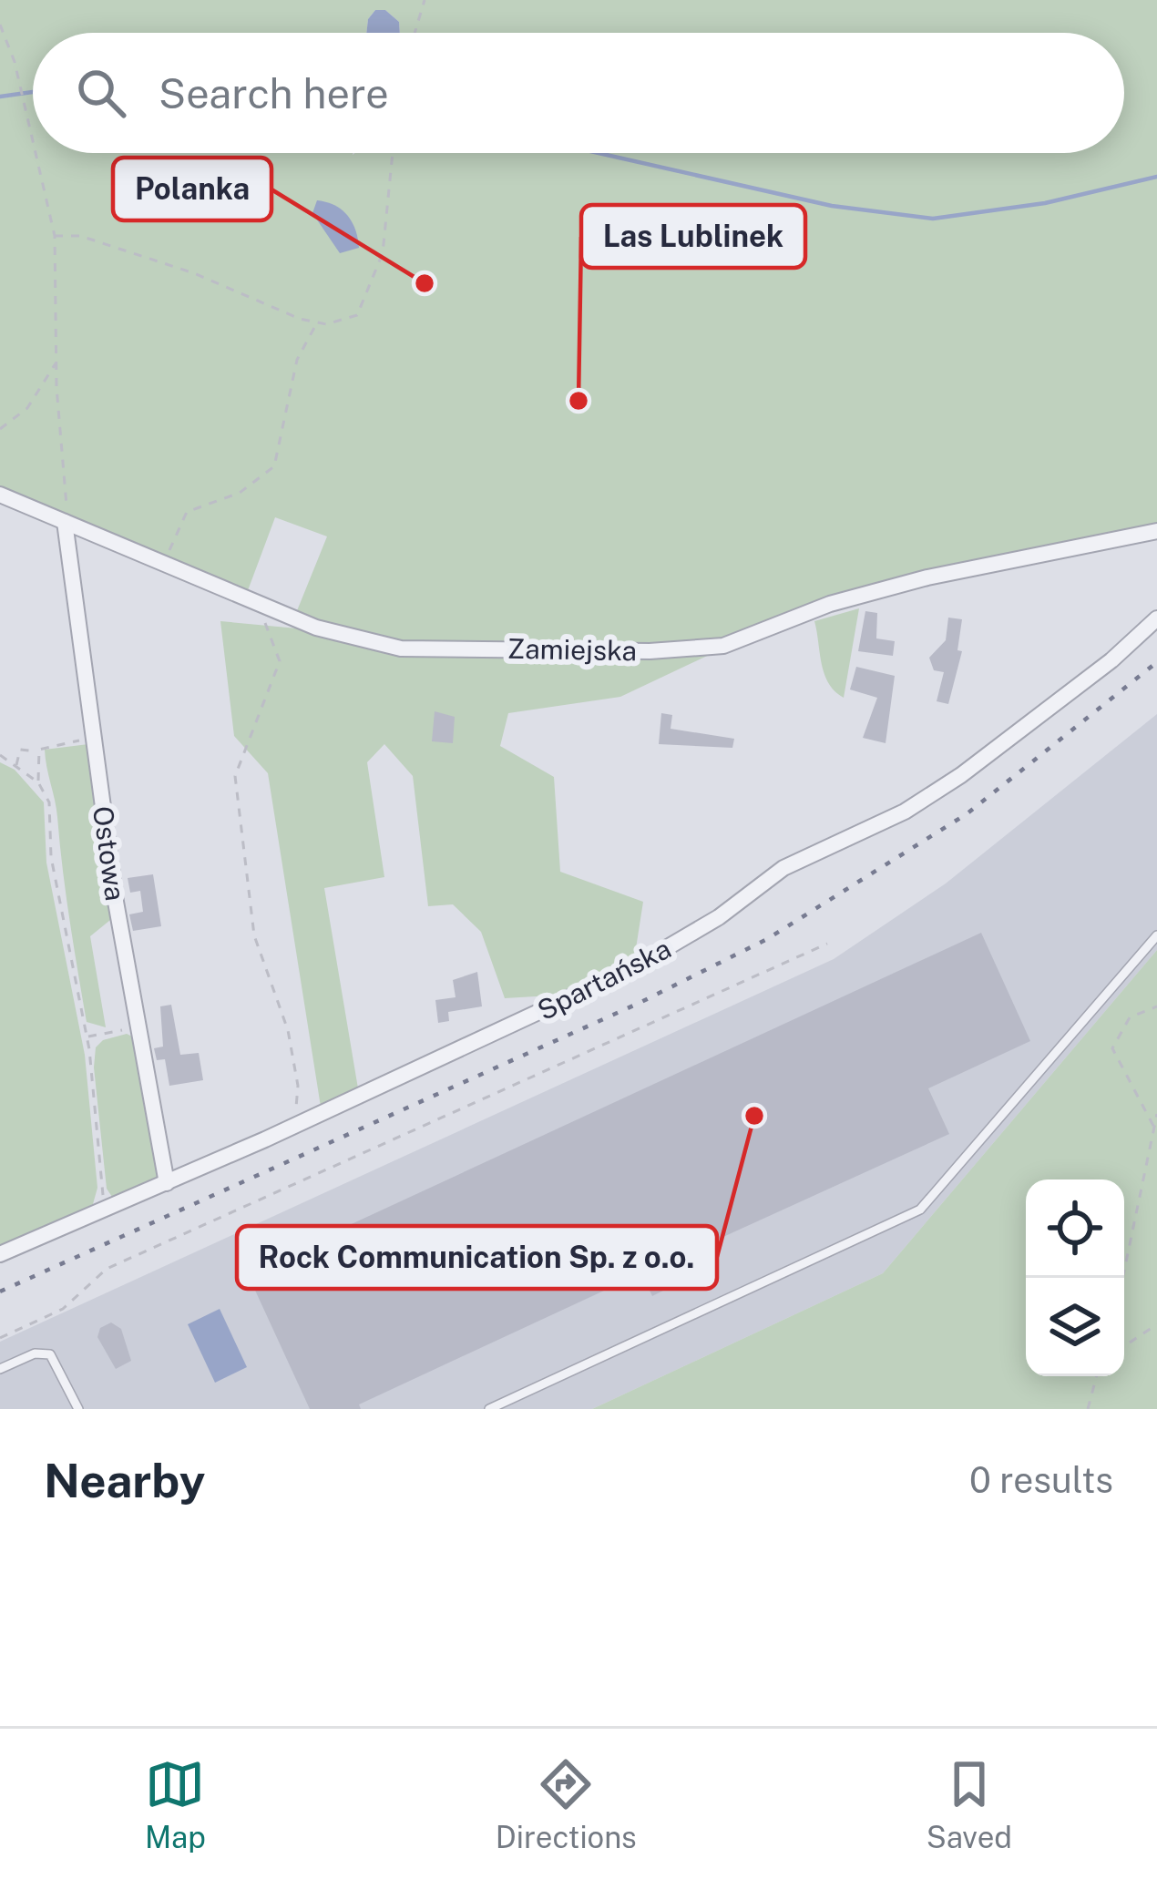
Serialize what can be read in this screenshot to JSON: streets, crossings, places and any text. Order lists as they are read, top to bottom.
{
  "streets": {
    "street": ["Zamiejska", "Ostowa", "Spartańska"]
  },
  "crossings": [
    ["Zamiejska", "Ostowa"],
    ["Ostowa", "Spartańska"]
  ],
  "places": ["Polanka", "Las Lublinek", "Rock Communication Sp. z o.o."],
  "page": {
    "search": "Search here",
    "heading": ["Nearby", "0 results"],
    "nav": ["Map", "Directions", "Saved"]
  }
}
